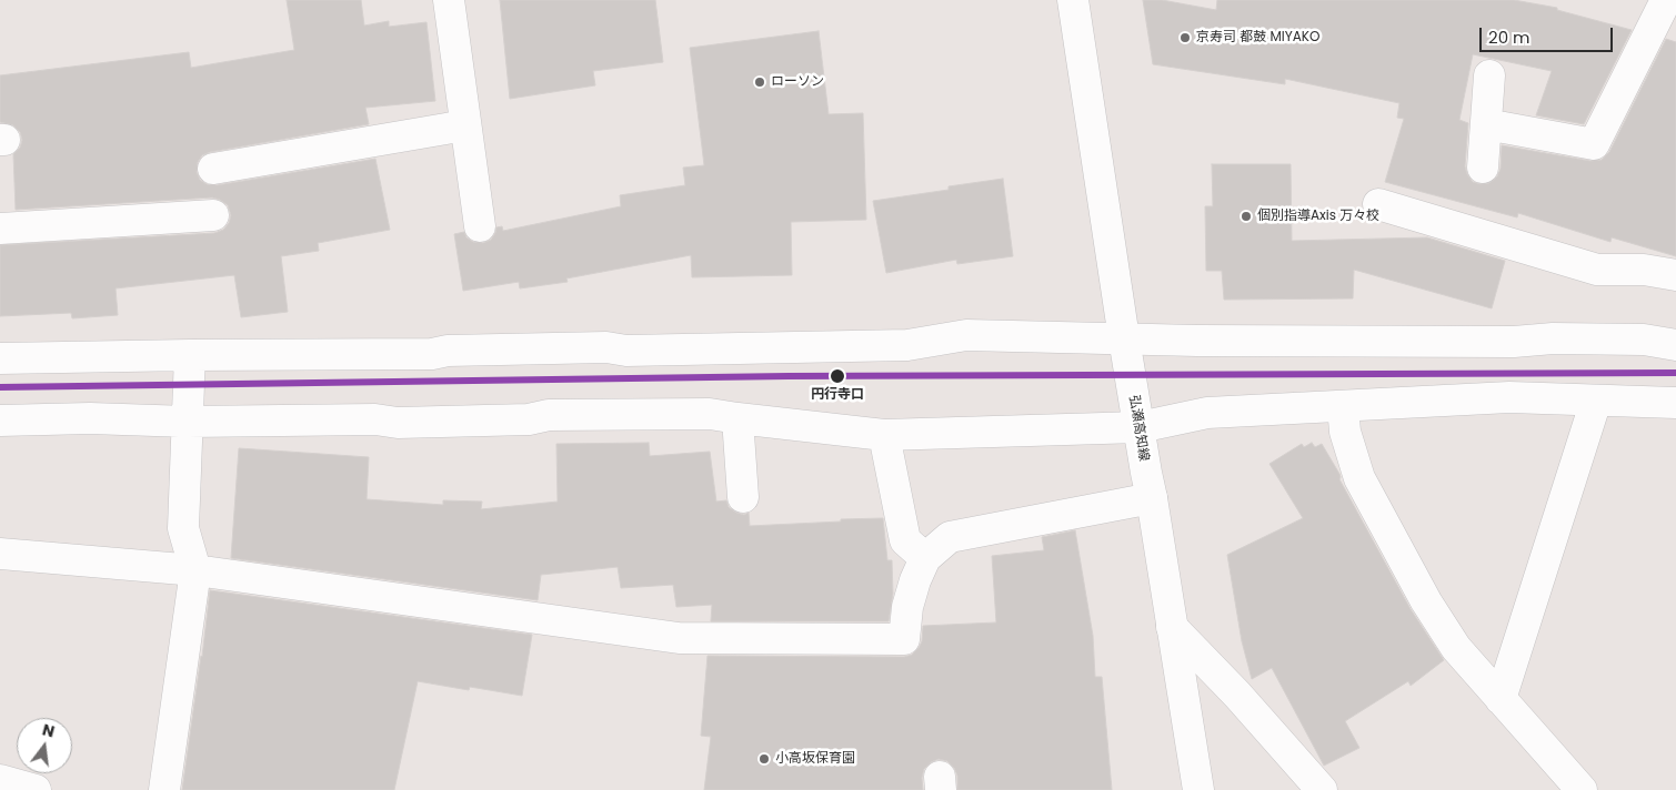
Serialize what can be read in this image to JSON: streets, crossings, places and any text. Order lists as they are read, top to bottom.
{
  "streets": {
    "street": ["弘瀬高知線"]
  },
  "places": [
    "京寿司 都鼓 MIYAKO",
    "ローソン",
    "個別指導Axis 万々校",
    "円行寺口",
    "小高坂保育園"
  ],
  "scale_bar": "20 m",
  "north": "top"
}
